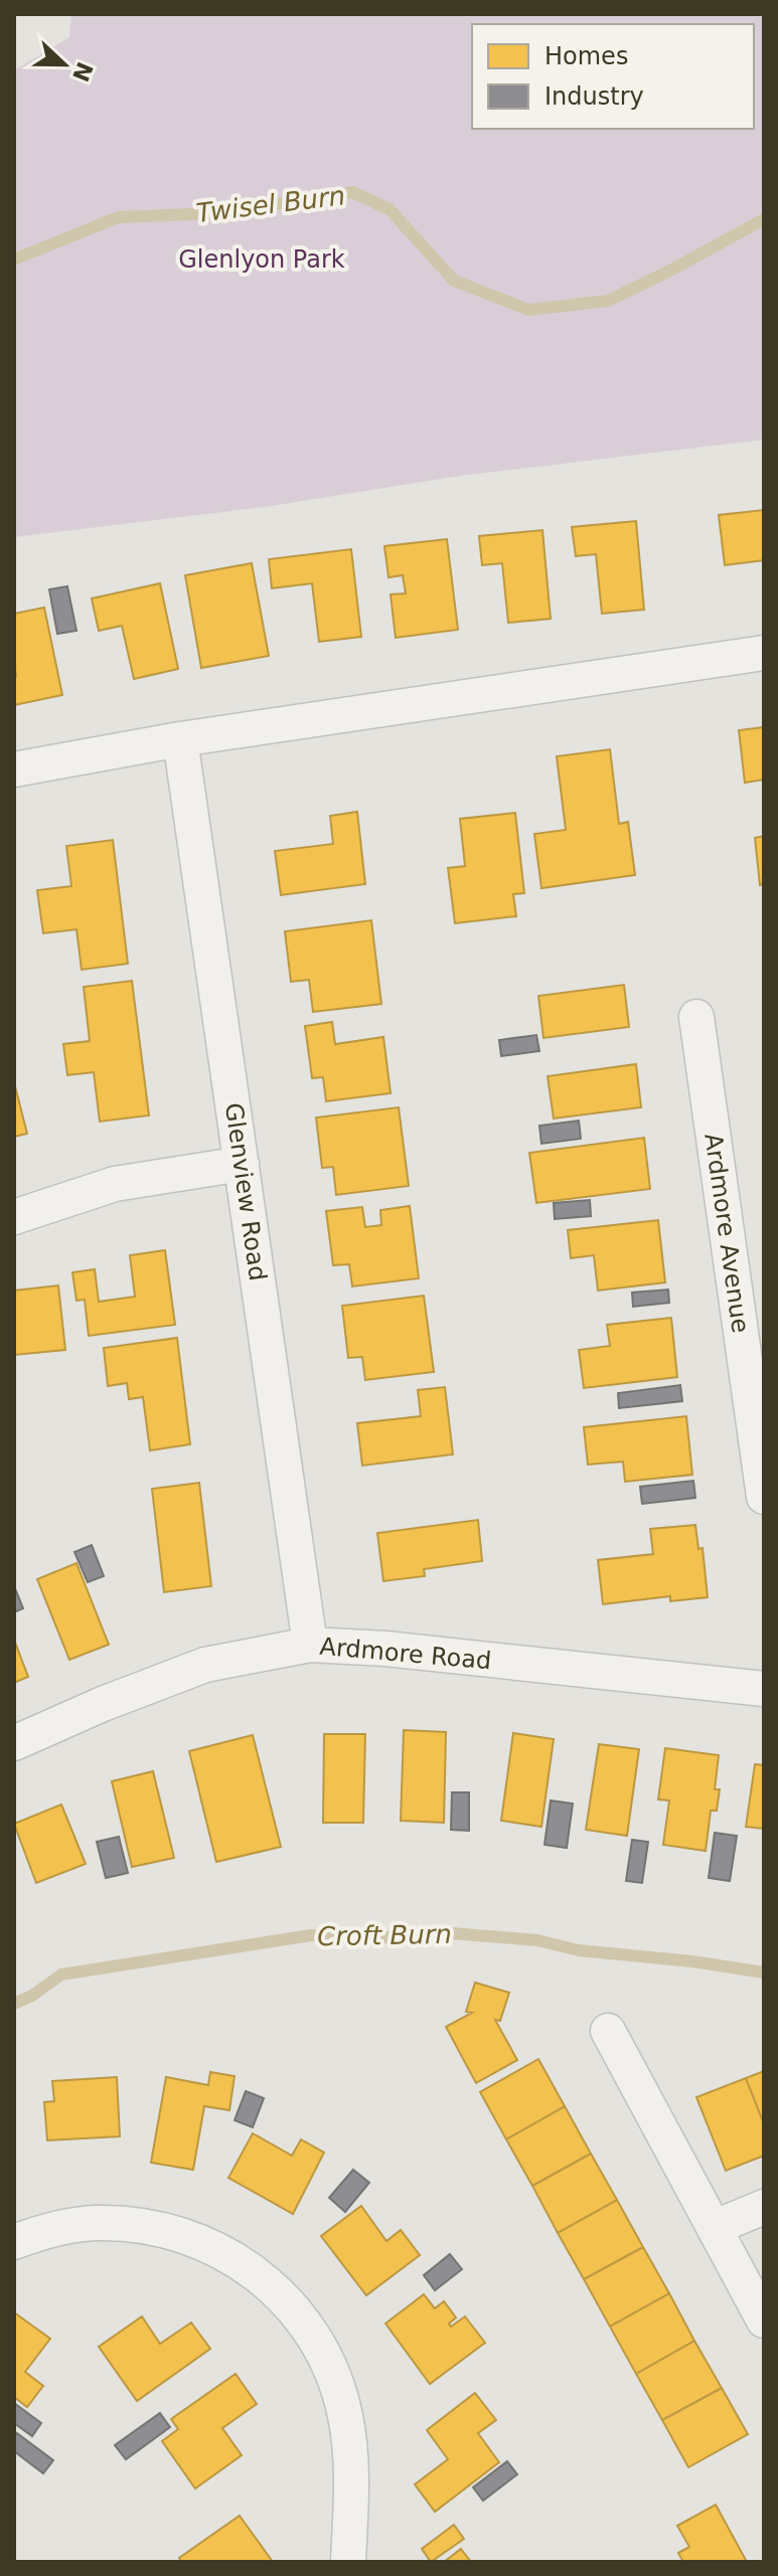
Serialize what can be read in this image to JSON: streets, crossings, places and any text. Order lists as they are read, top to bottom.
{
  "streets": {
    "street": ["Glenview Road", "Ardmore Avenue", "Ardmore Road"]
  },
  "crossings": [
    ["Glenview Road", "Ardmore Road"]
  ],
  "water": ["Twisel Burn", "Croft Burn"],
  "parks": ["Glenlyon Park"],
  "legend": ["Homes", "Industry"],
  "north": "right"
}
